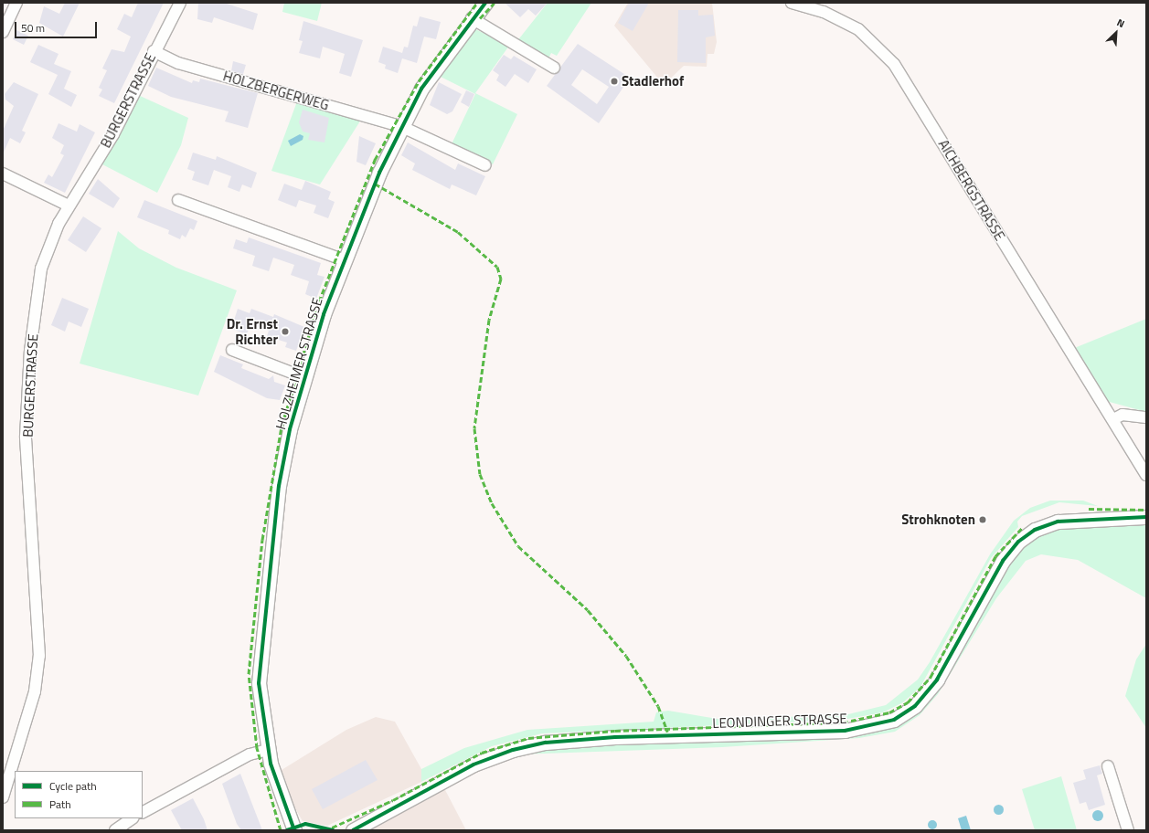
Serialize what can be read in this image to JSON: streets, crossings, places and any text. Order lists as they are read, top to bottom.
{
  "streets": {
    "street": [
      "HOLZBERGERWEG",
      "BURGERSTRASSE",
      "AICHBERGSTRASSE",
      "HOLZHEIMER STRASSE",
      "LEONDINGER STRASSE"
    ]
  },
  "crossings": [
    ["HOLZBERGERWEG", "BURGERSTRASSE"],
    ["HOLZBERGERWEG", "HOLZHEIMER STRASSE"]
  ],
  "places": ["Stadlerhof", "Dr. Ernst Richter", "Strohknoten"],
  "legend": ["Cycle path", "Path"],
  "scale_bar": "50 m",
  "north": "top right"
}
